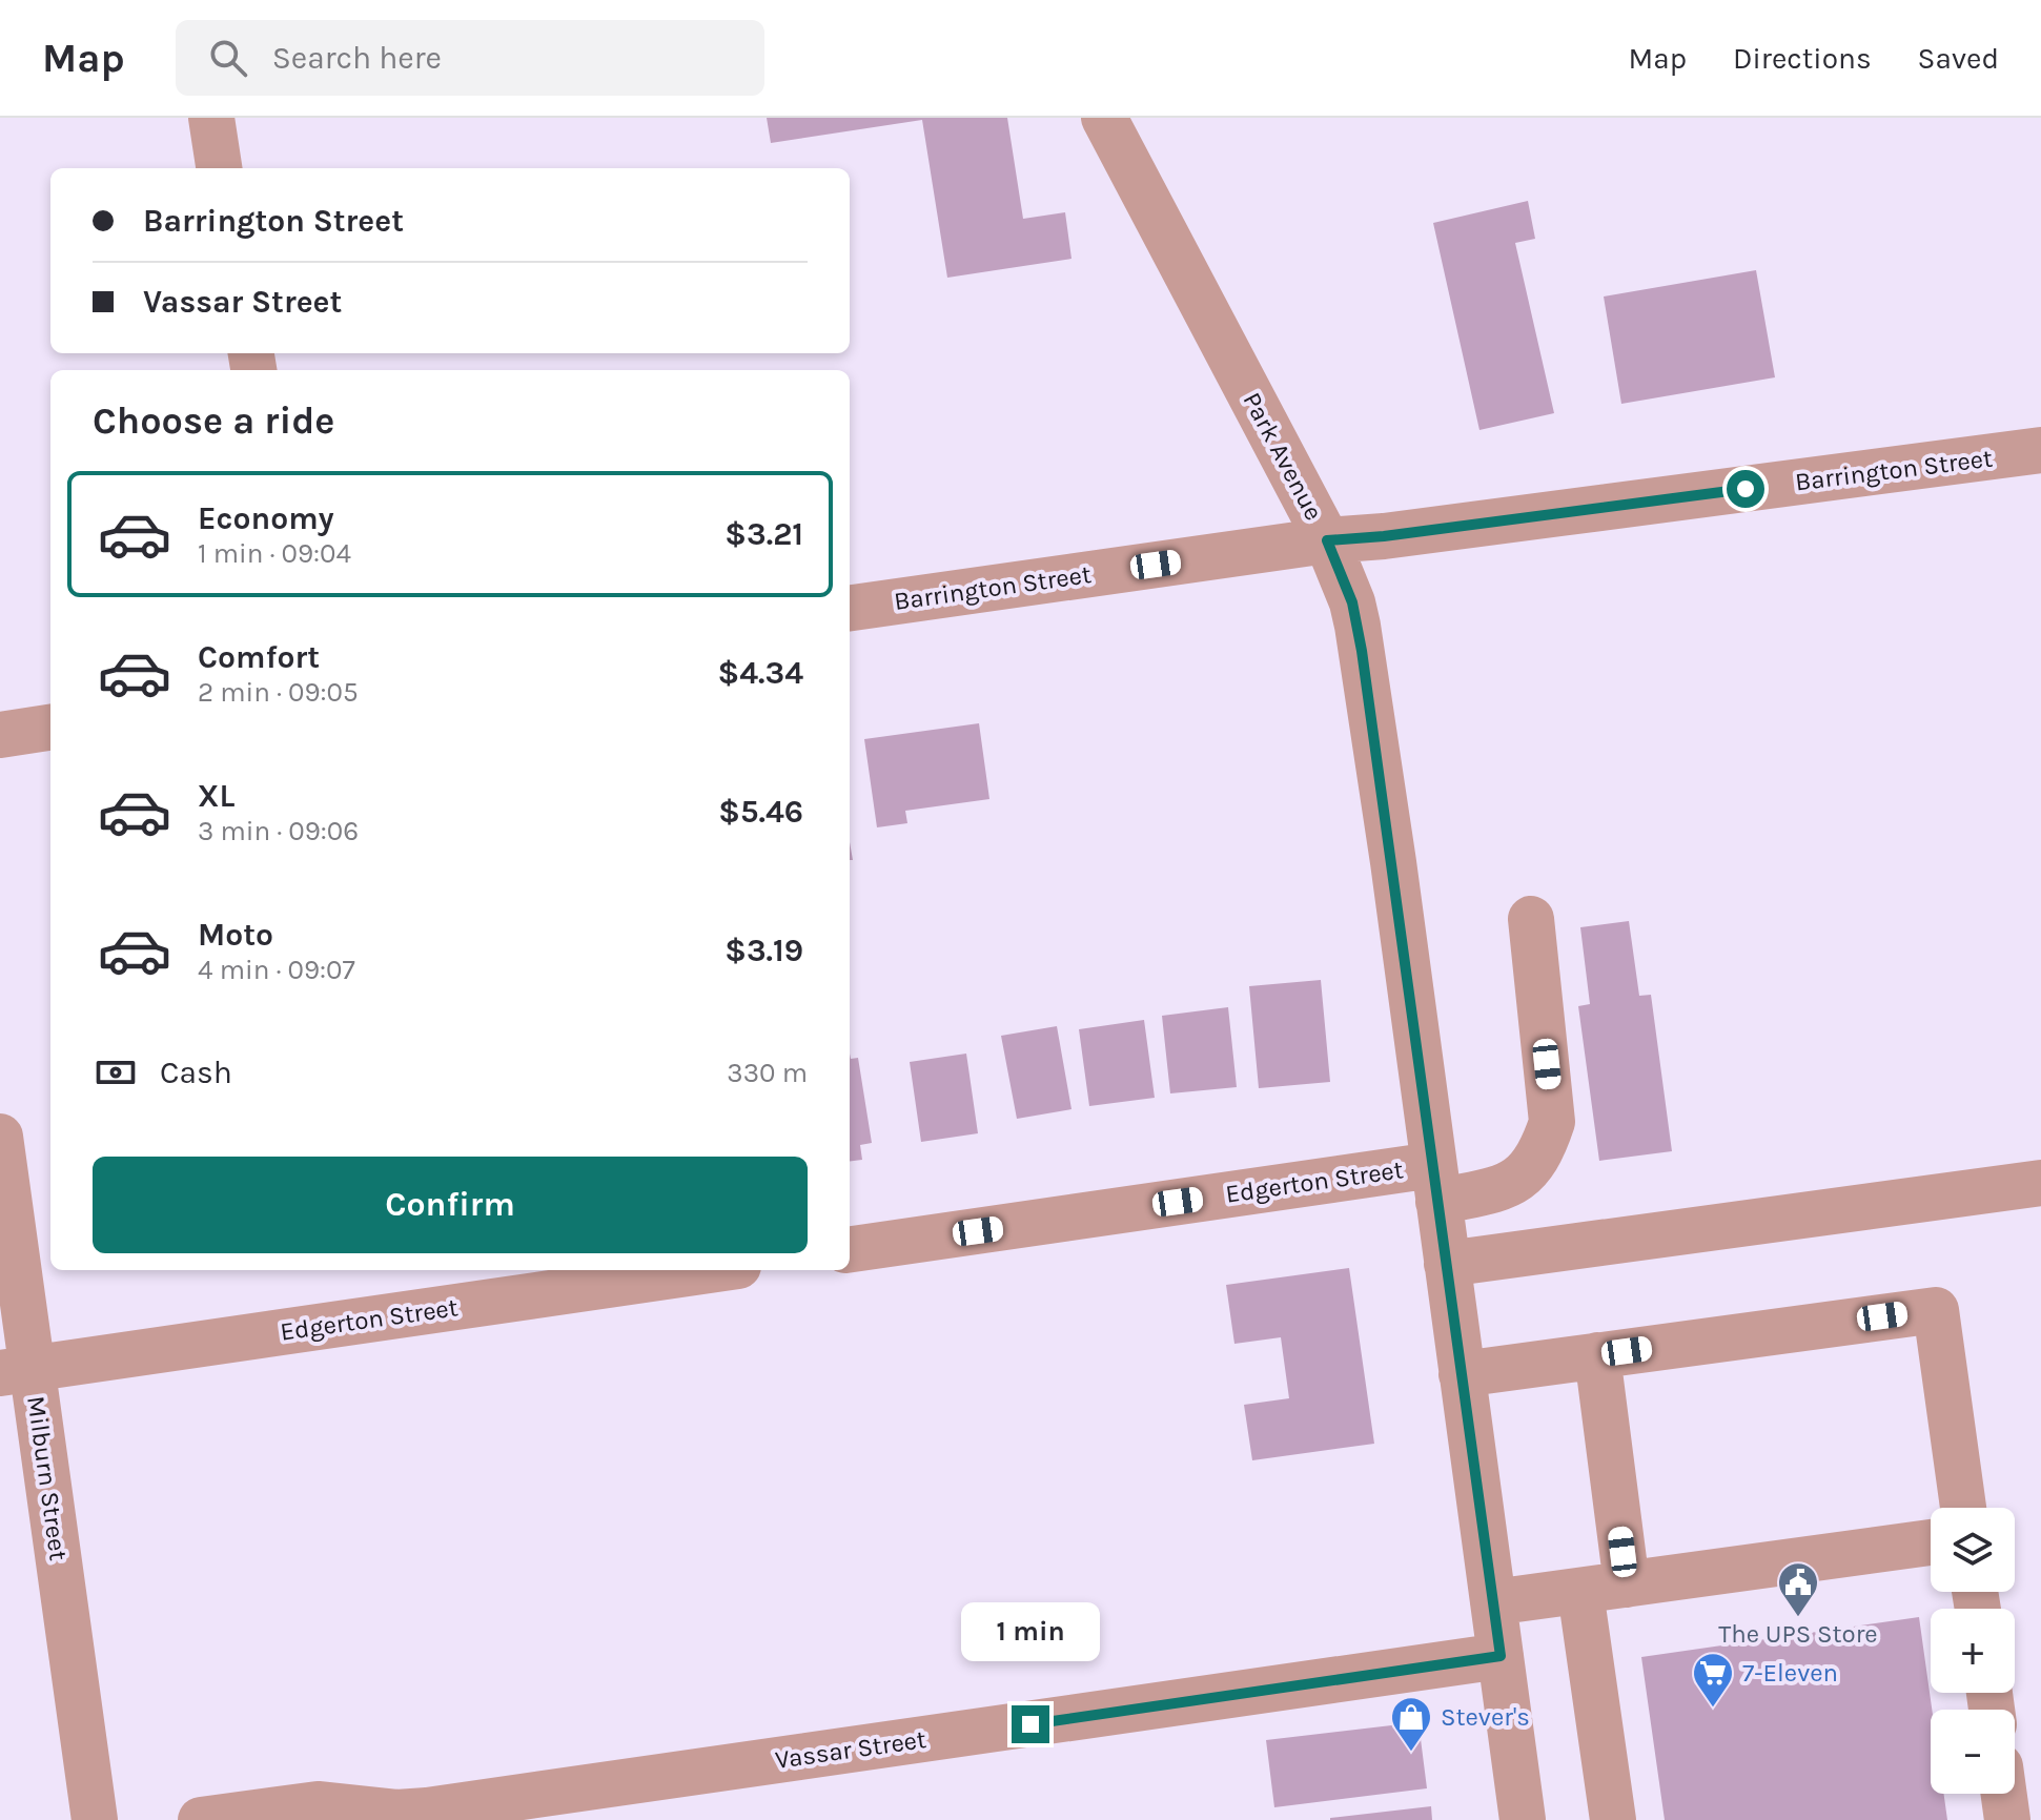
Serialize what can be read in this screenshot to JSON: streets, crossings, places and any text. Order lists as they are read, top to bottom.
{
  "streets": {
    "street": [
      "Park Avenue",
      "Barrington Street",
      "Edgerton Street",
      "Milburn Street",
      "Vassar Street"
    ]
  },
  "crossings": [
    ["Park Avenue", "Barrington Street"],
    ["Park Avenue", "Edgerton Street"],
    ["Park Avenue", "Vassar Street"],
    ["Edgerton Street", "Milburn Street"]
  ],
  "places": {
    "public building": ["The UPS Store"],
    "supermarket": ["7-Eleven"],
    "shop": ["Stever's"]
  },
  "page": {
    "header": "Map",
    "search": "Search here",
    "nav": ["Map", "Directions", "Saved"],
    "banner": ["Barrington Street", "Vassar Street"],
    "heading": "Choose a ride",
    "list": [
      {
        "name": "Economy",
        "note": "1 min · 09:04",
        "value": "$3.21"
      },
      {
        "name": "Comfort",
        "note": "2 min · 09:05",
        "value": "$4.34"
      },
      {
        "name": "XL",
        "note": "3 min · 09:06",
        "value": "$5.46"
      },
      {
        "name": "Moto",
        "note": "4 min · 09:07",
        "value": "$3.19"
      }
    ],
    "pay": ["Cash", "330 m"],
    "buttons": "Confirm",
    "map_buttons": ["+", "−"],
    "bubble": "1 min"
  }
}
